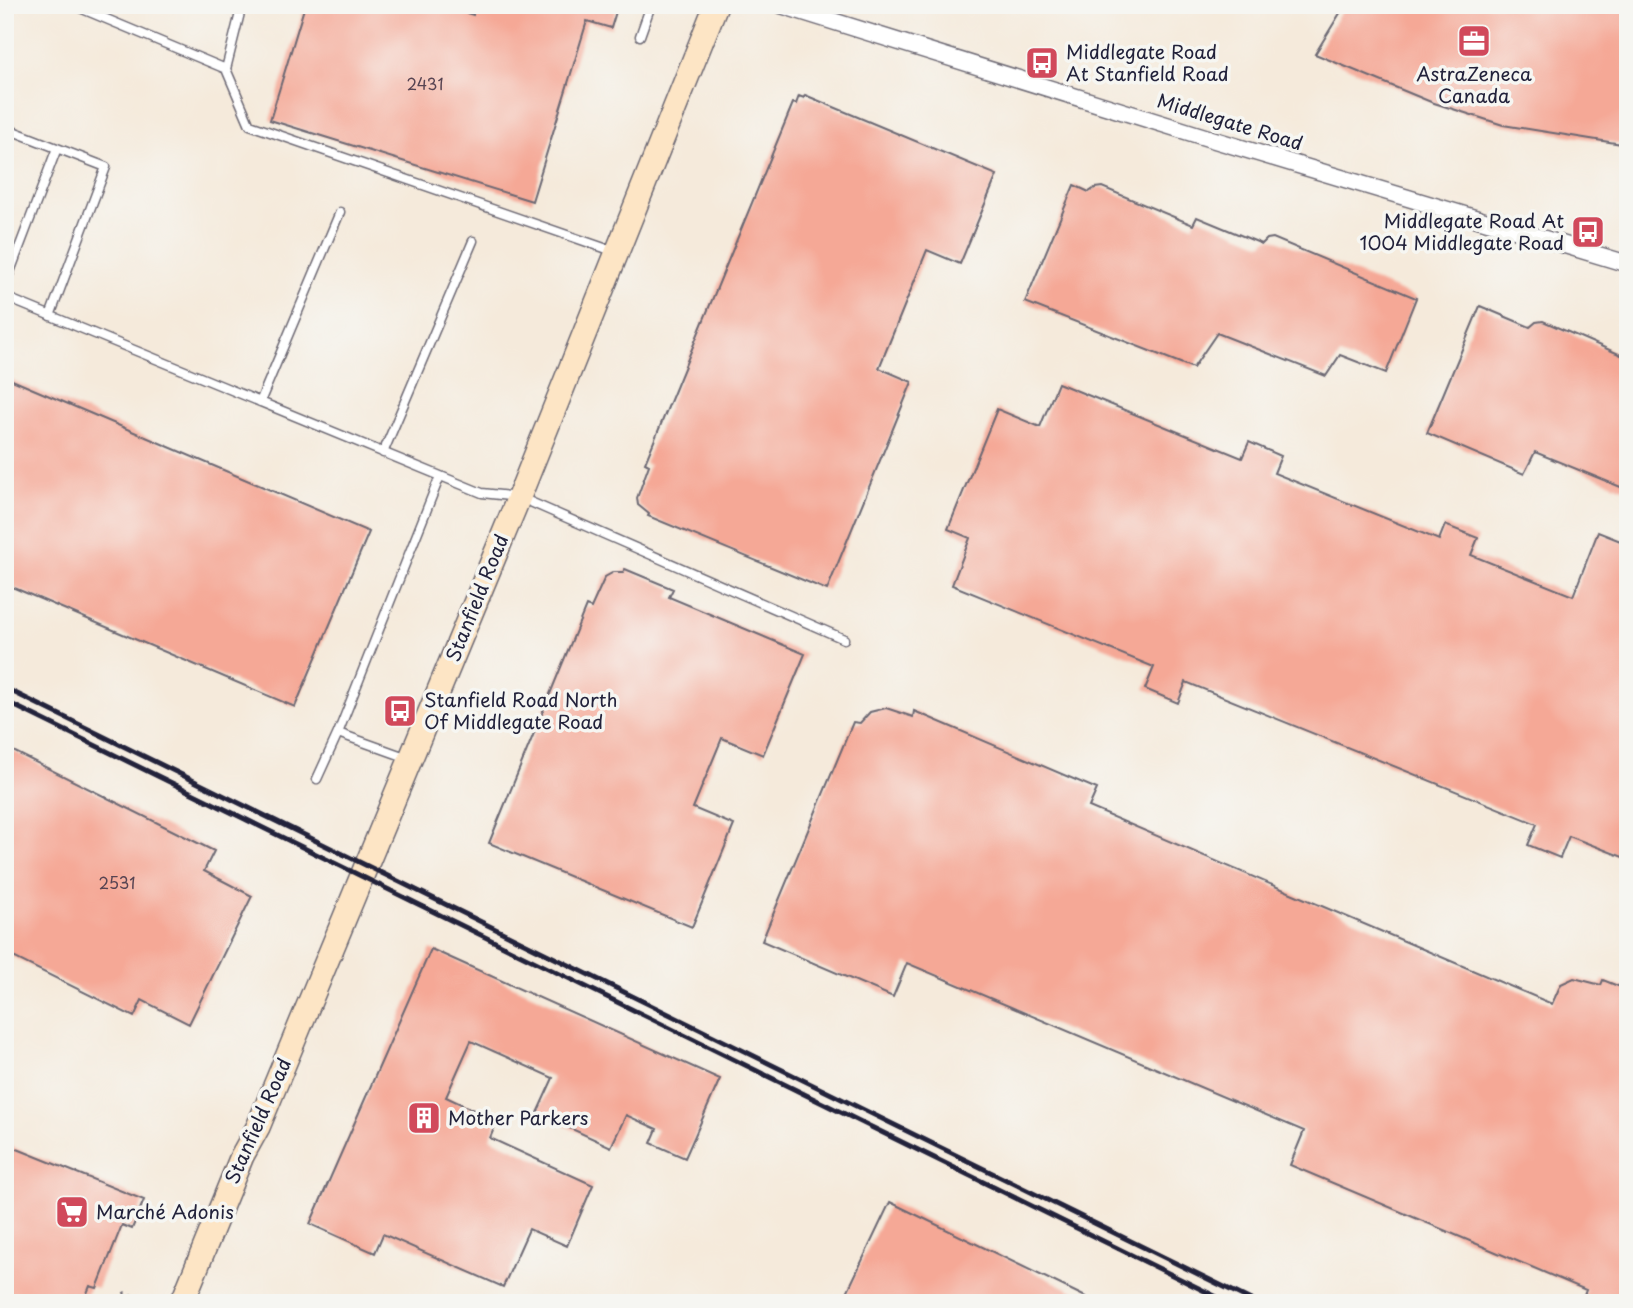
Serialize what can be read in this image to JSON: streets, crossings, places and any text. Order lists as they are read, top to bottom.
{
  "streets": {
    "street": ["Middlegate Road", "Stanfield Road"]
  },
  "places": {
    "office": ["AstraZeneca Canada"],
    "bus stop": ["Middlegate Road At Stanfield Road", "Middlegate Road At 1004 Middlegate Road", "Stanfield Road North Of Middlegate Road"],
    "building": ["Mother Parkers"],
    "supermarket": ["Marché Adonis"]
  },
  "house_numbers": ["2431", "2531"]
}
